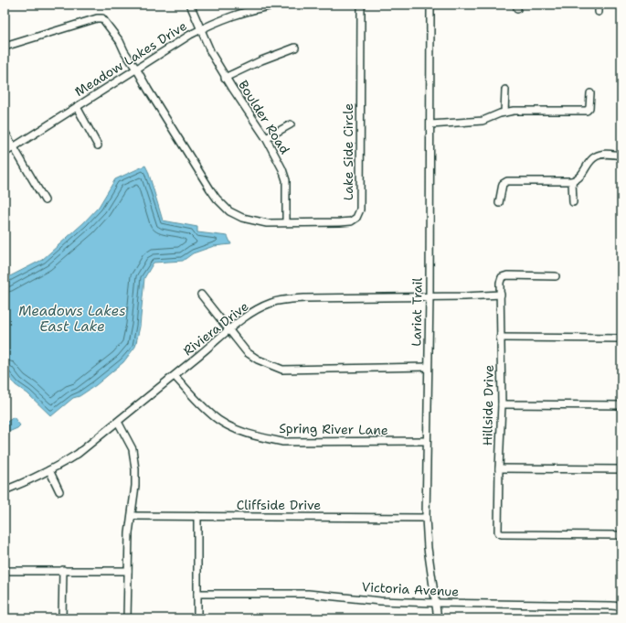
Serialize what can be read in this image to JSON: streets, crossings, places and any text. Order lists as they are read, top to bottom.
{
  "streets": {
    "street": [
      "Meadow Lakes Drive",
      "Boulder Road",
      "Lake Side Circle",
      "Lariat Trail",
      "Riviera Drive",
      "Hillside Drive",
      "Spring River Lane",
      "Cliffside Drive",
      "Victoria Avenue"
    ]
  },
  "crossings": [
    ["Meadow Lakes Drive", "Boulder Road"],
    ["Meadow Lakes Drive", "Lake Side Circle"],
    ["Boulder Road", "Lake Side Circle"],
    ["Lariat Trail", "Riviera Drive"],
    ["Lariat Trail", "Spring River Lane"],
    ["Lariat Trail", "Cliffside Drive"],
    ["Lariat Trail", "Victoria Avenue"],
    ["Riviera Drive", "Hillside Drive"],
    ["Riviera Drive", "Spring River Lane"]
  ],
  "water": ["Meadows Lakes East Lake"]
}
